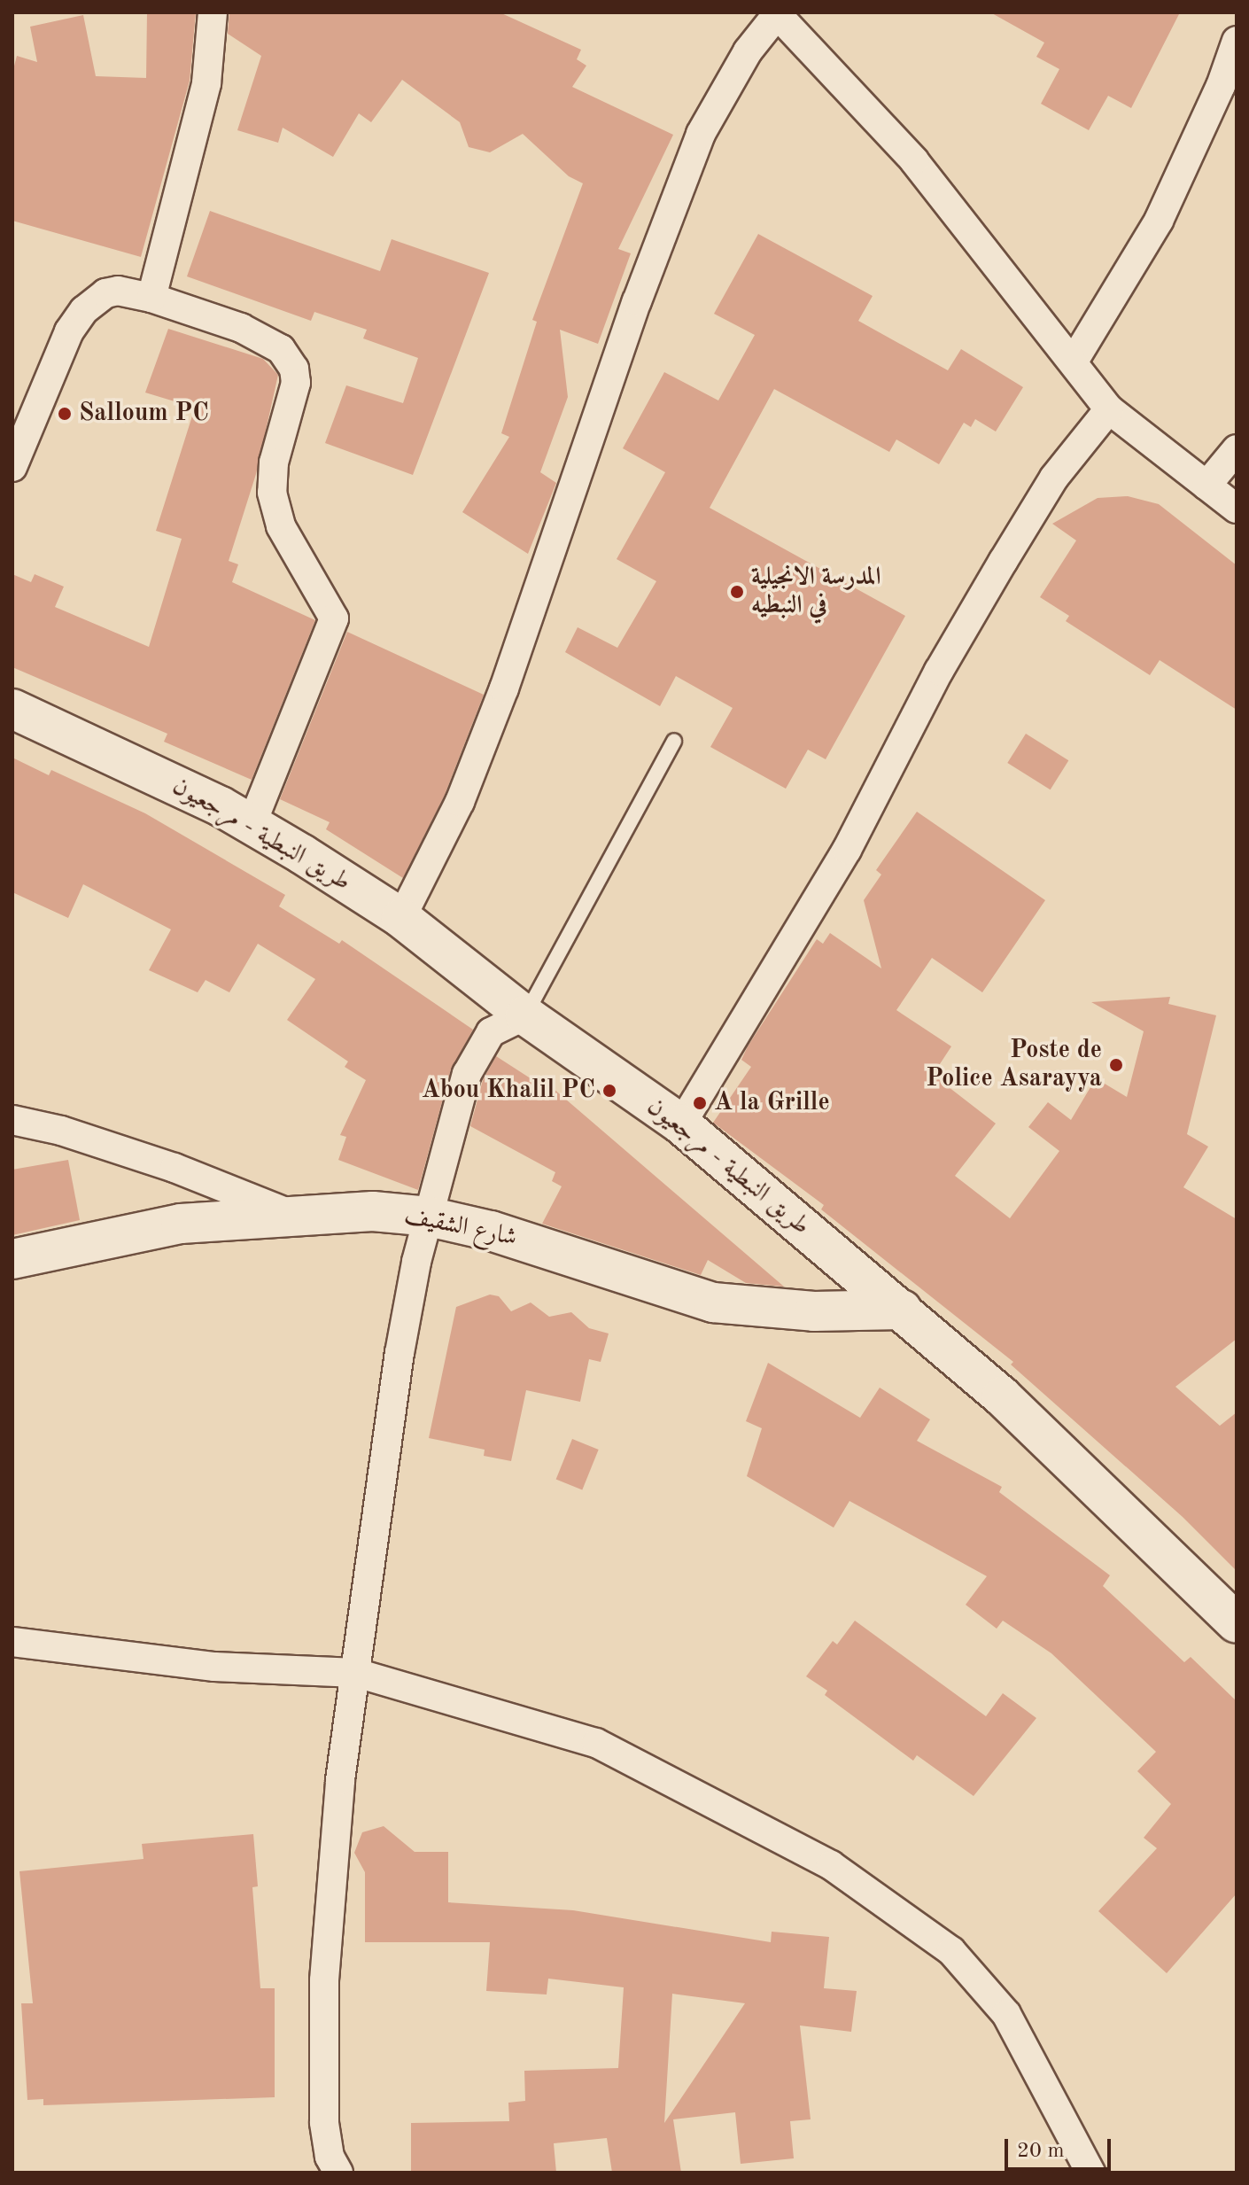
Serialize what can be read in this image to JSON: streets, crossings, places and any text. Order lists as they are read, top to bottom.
{
  "streets": {
    "main road": ["طريق النبطية - مرجعيون", "شارع الشقيف"]
  },
  "crossings": [
    ["طريق النبطية - مرجعيون", "شارع الشقيف"]
  ],
  "places": [
    "Salloum PC",
    "المدرسة الانجيلية في النبطيه",
    "Poste de Police Asarayya",
    "Abou Khalil PC",
    "A la Grille"
  ],
  "scale_bar": "20 m"
}
